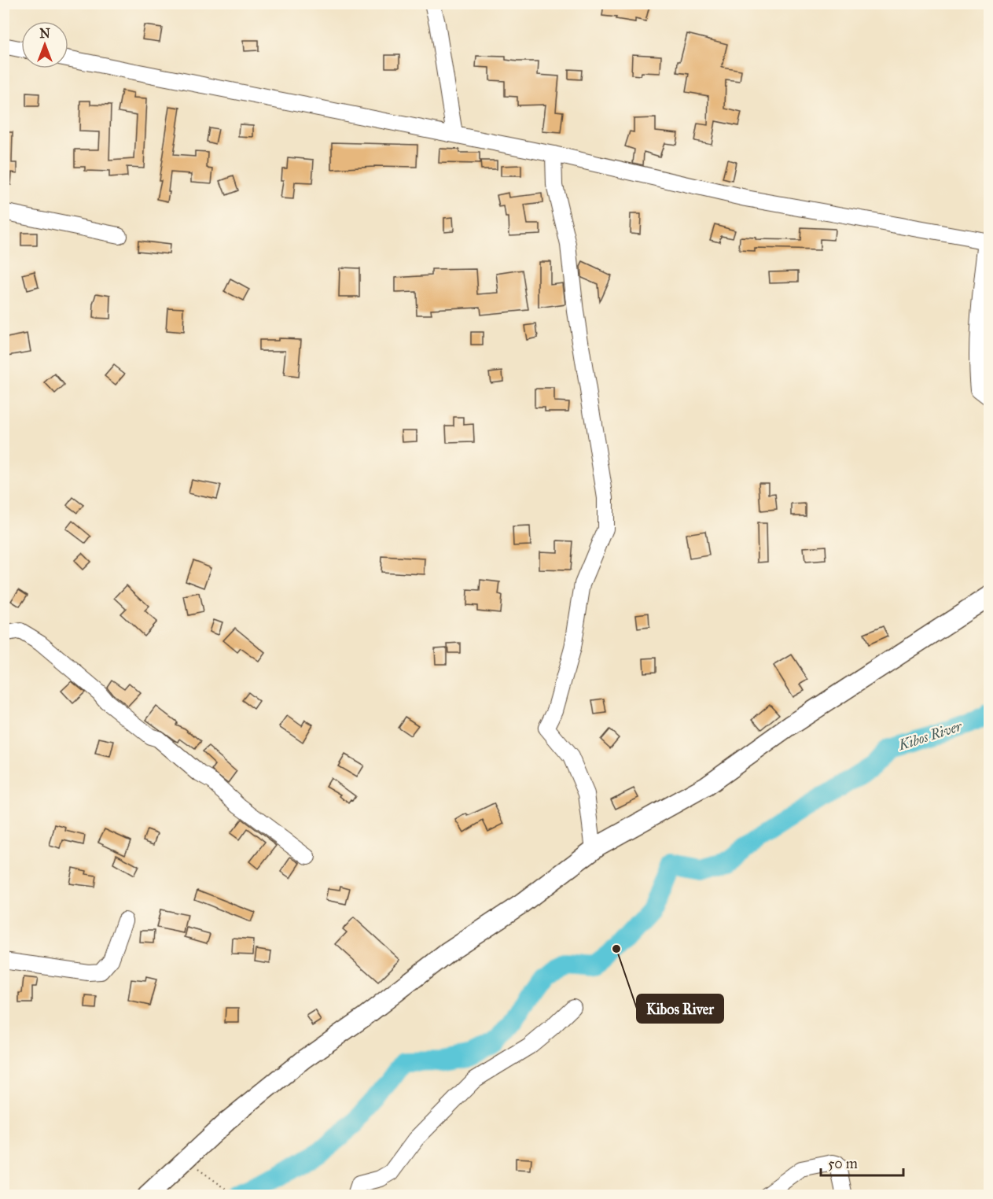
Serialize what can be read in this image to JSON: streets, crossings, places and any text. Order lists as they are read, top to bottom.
{
  "water": ["Kibos River"],
  "places": ["Kibos River"],
  "scale_bar": "50 m",
  "north": "top"
}
